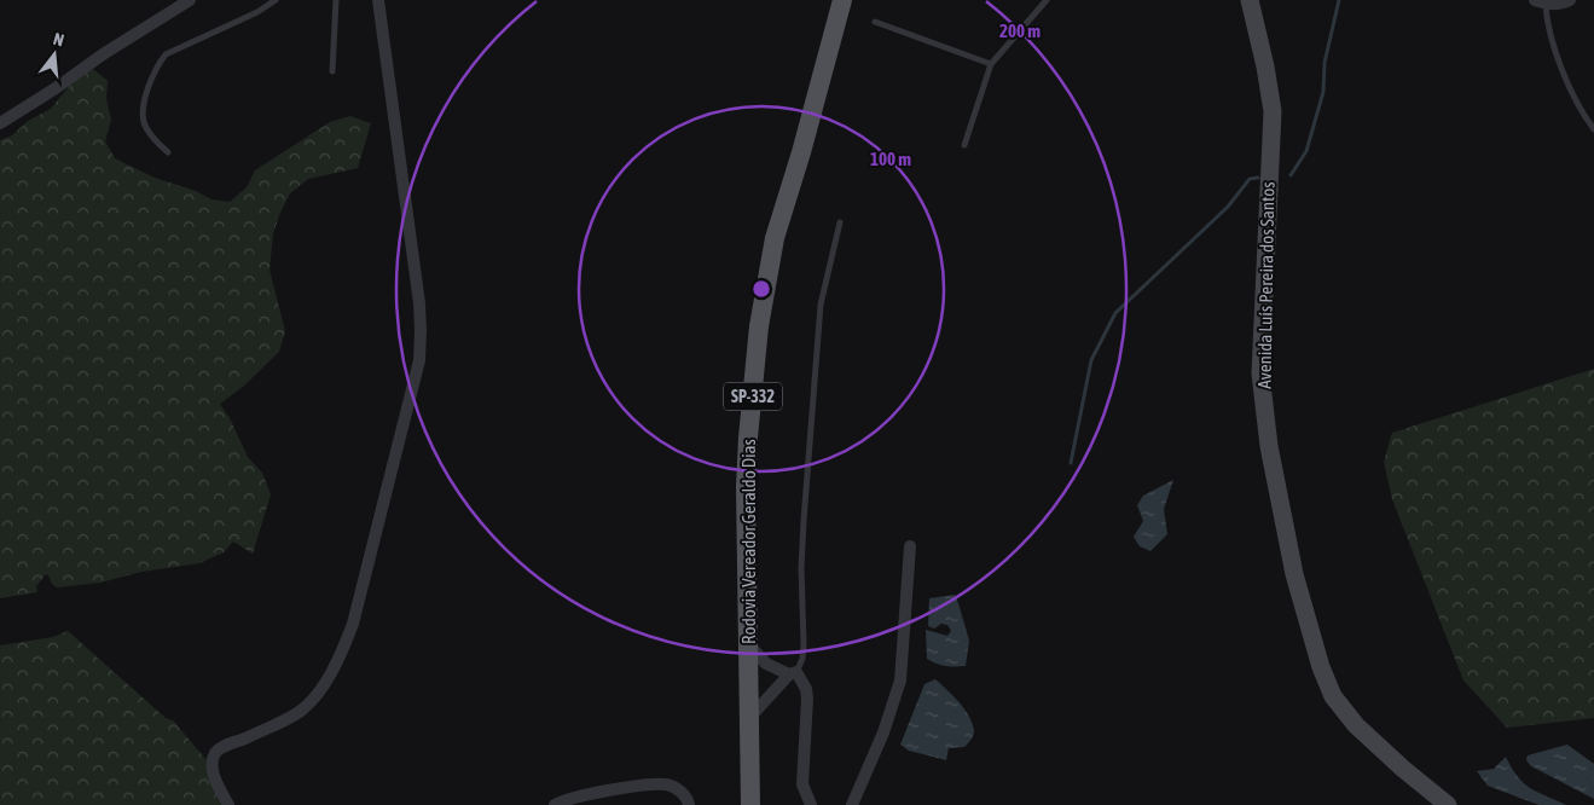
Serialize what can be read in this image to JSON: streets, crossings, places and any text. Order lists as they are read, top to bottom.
{
  "streets": {
    "main road": ["SP-332", "Rodovia Vereador Geraldo Dias"],
    "street": ["Avenida Luís Pereira dos Santos"]
  },
  "north": "top",
  "rings": ["200 m", "100 m"]
}
